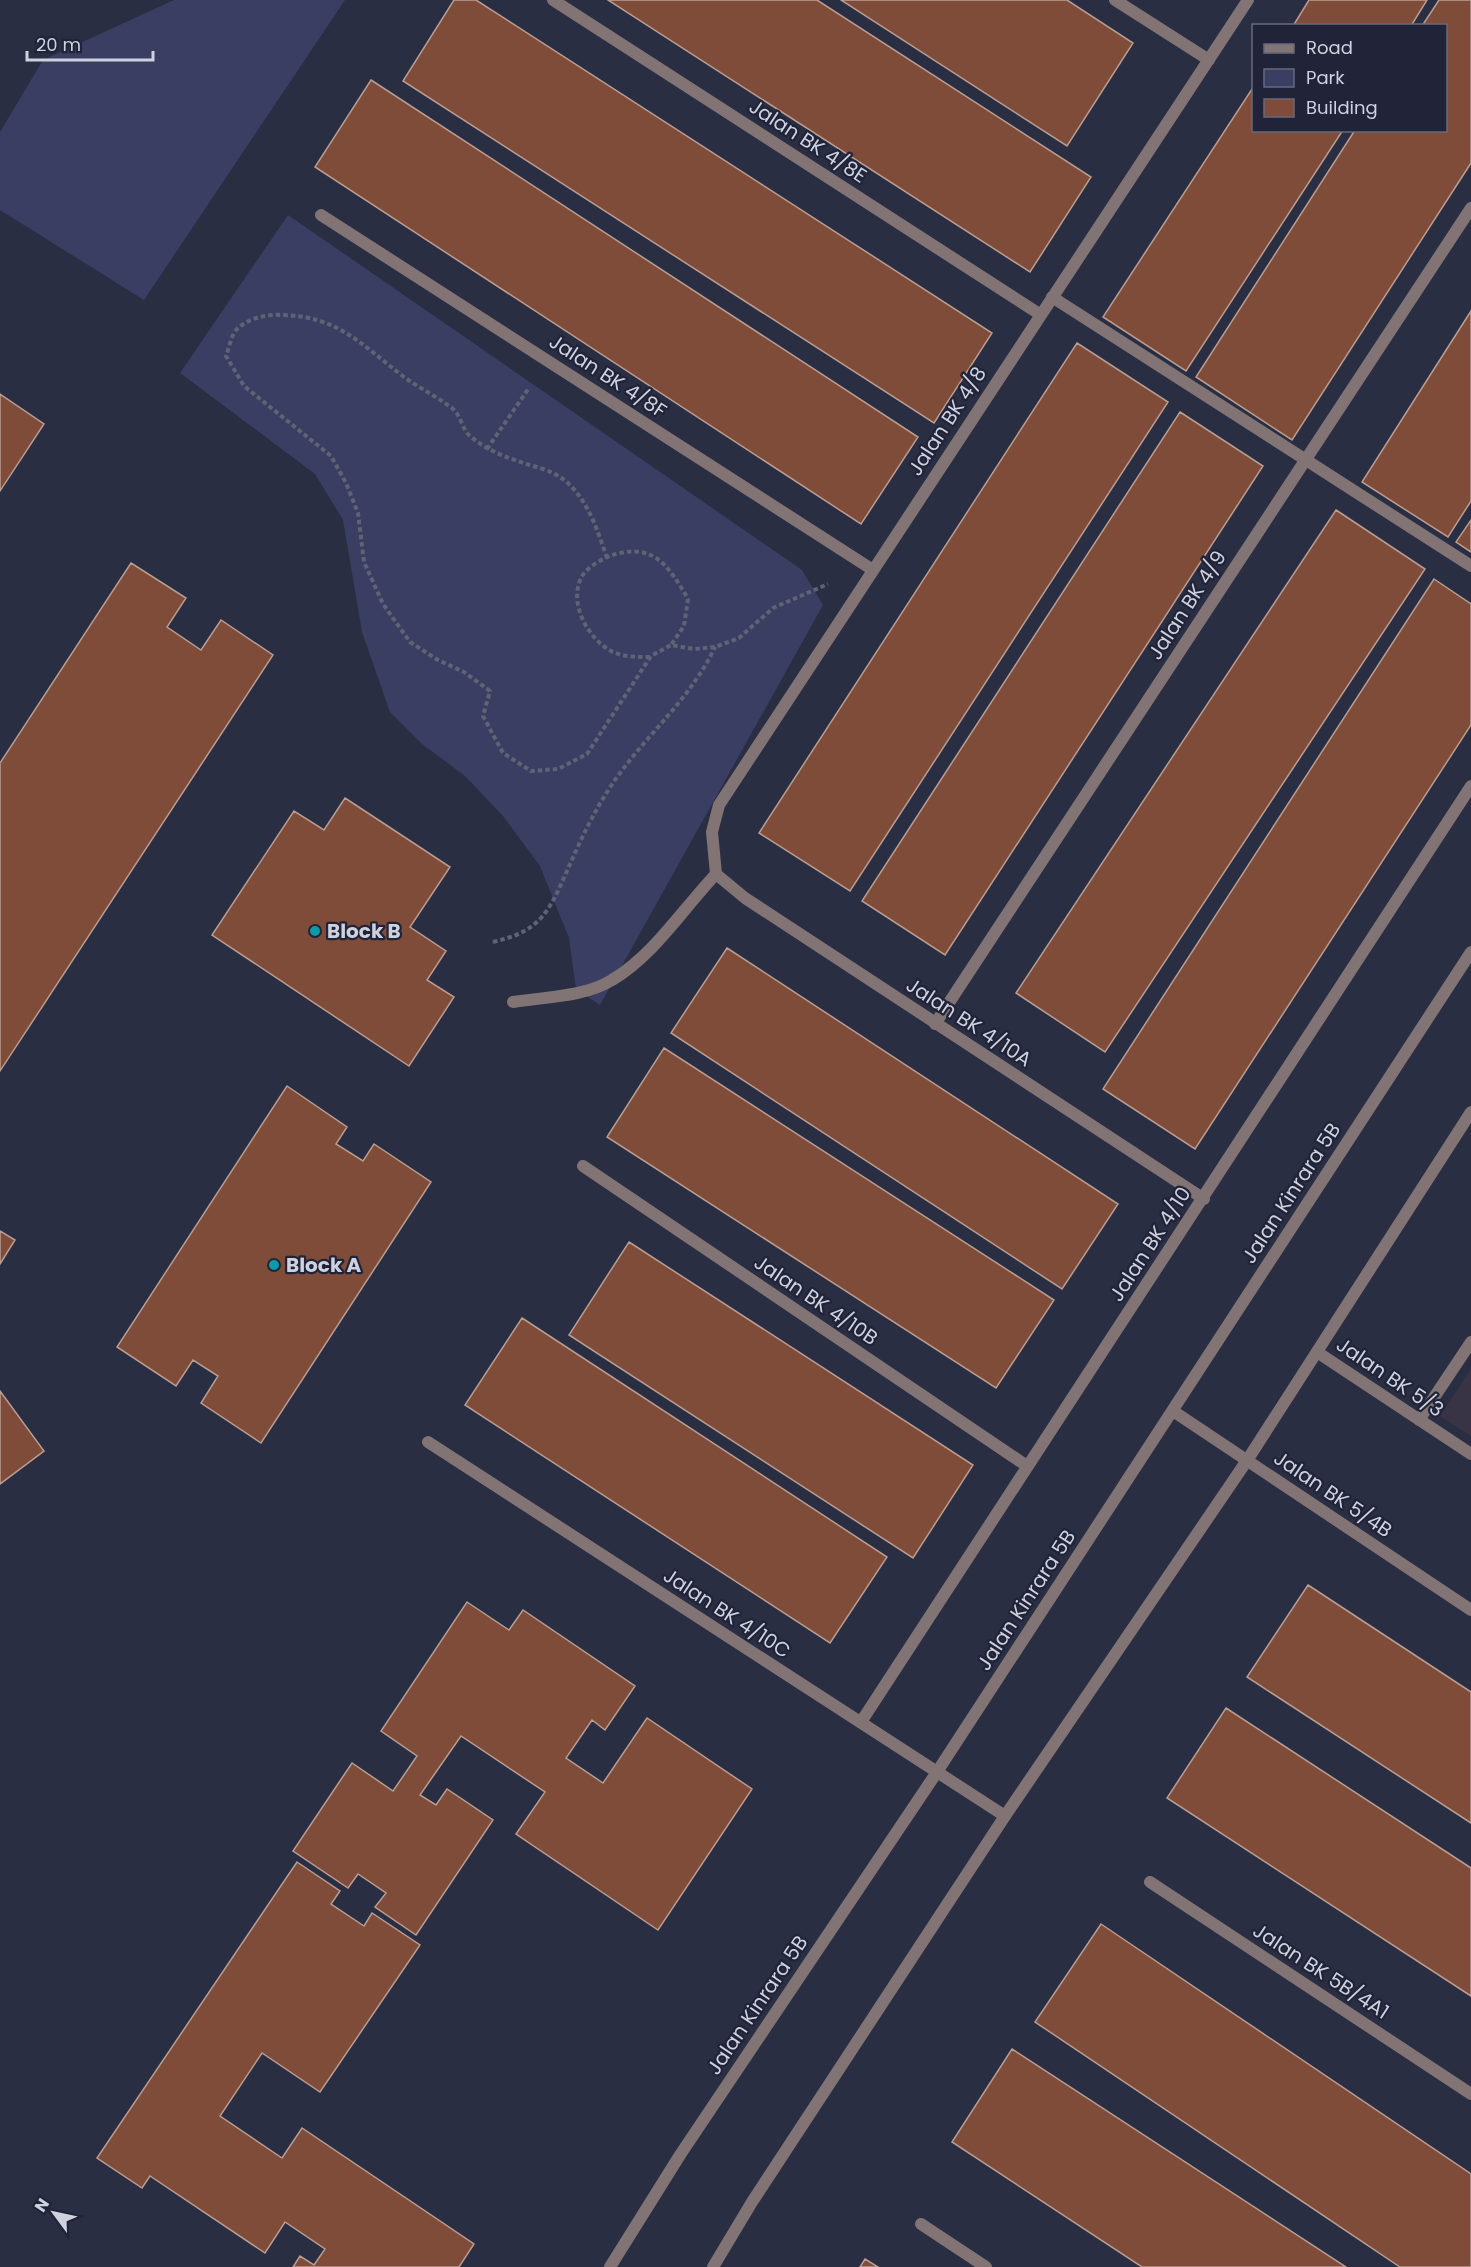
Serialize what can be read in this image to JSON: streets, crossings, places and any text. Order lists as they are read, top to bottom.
{
  "streets": {
    "street": [
      "Jalan BK 4/8E",
      "Jalan BK 4/8F",
      "Jalan BK 4/8",
      "Jalan BK 4/9",
      "Jalan BK 4/10A",
      "Jalan Kinrara 5B",
      "Jalan BK 4/10",
      "Jalan BK 4/10B",
      "Jalan BK 5/3",
      "Jalan BK 5/4B",
      "Jalan BK 4/10C",
      "Jalan BK 5B/4A1"
    ]
  },
  "crossings": [
    ["Jalan BK 4/8E", "Jalan BK 4/8"],
    ["Jalan BK 4/8F", "Jalan BK 4/8"],
    ["Jalan BK 4/8", "Jalan BK 4/10A"],
    ["Jalan BK 4/9", "Jalan BK 4/10A"],
    ["Jalan BK 4/10A", "Jalan BK 4/10"],
    ["Jalan Kinrara 5B", "Jalan BK 5/4B"],
    ["Jalan Kinrara 5B", "Jalan BK 4/10C"],
    ["Jalan BK 4/10", "Jalan BK 4/10B"],
    ["Jalan BK 4/10", "Jalan BK 4/10C"]
  ],
  "places": ["Block B", "Block A"],
  "legend": ["Road", "Park", "Building"],
  "scale_bar": "20 m",
  "north": "top left"
}
